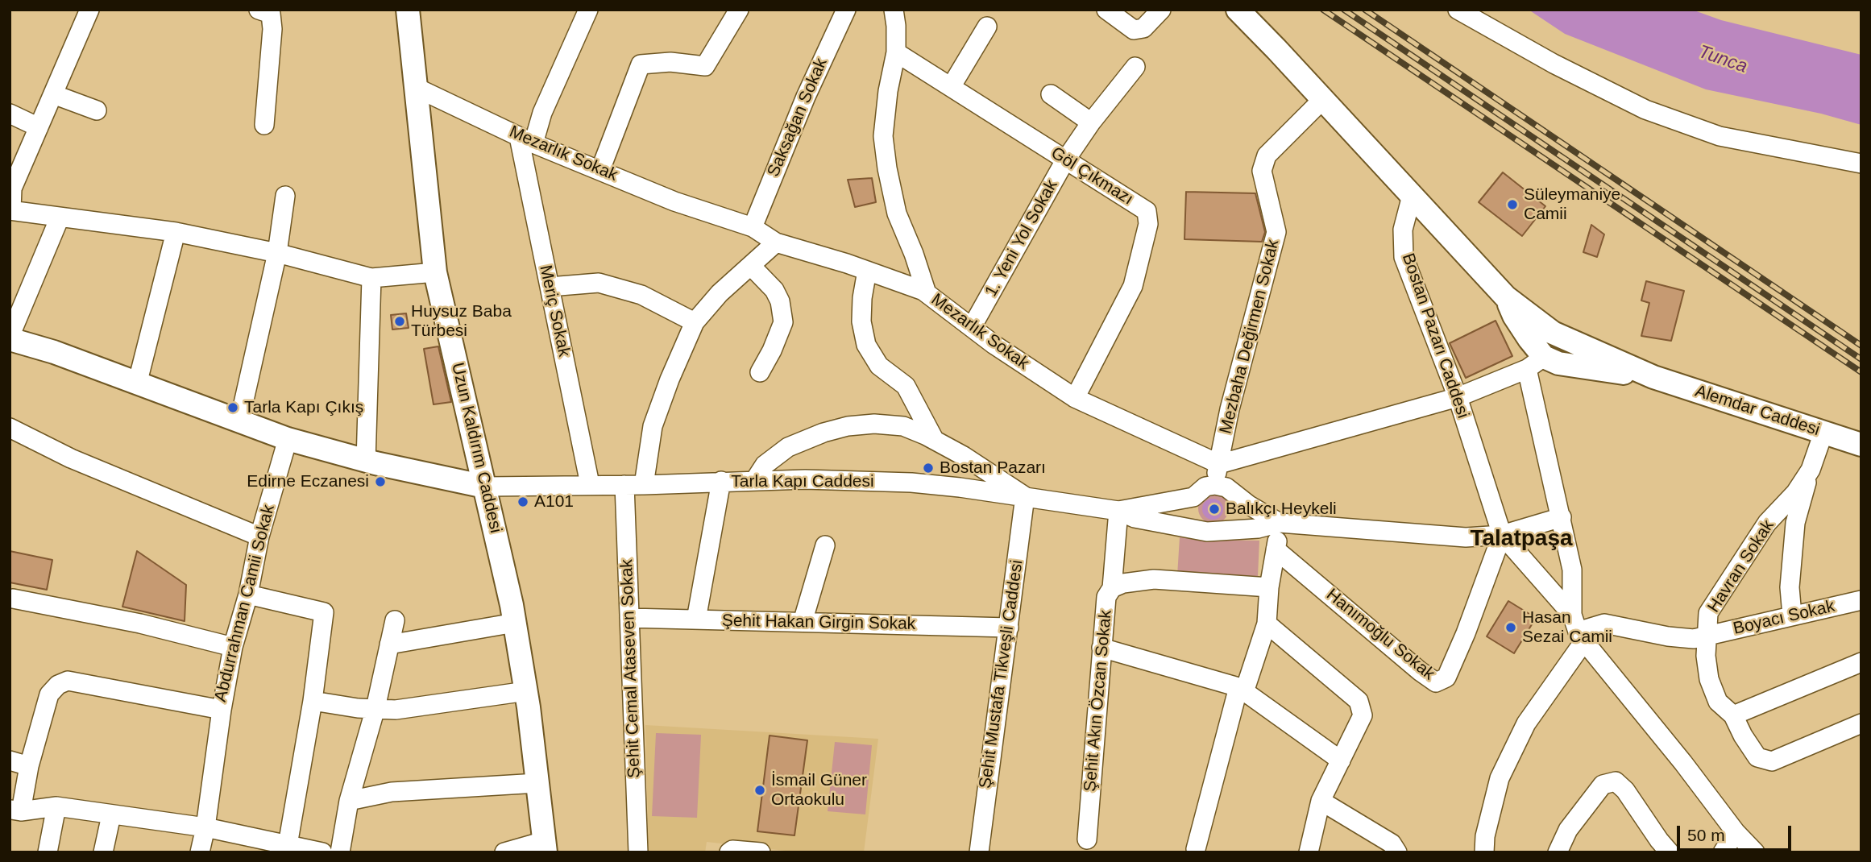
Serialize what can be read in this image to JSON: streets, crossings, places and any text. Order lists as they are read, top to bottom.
{
  "streets": {
    "main road": ["Alemdar Caddesi", "Uzun Kaldırım Caddesi"],
    "street": [
      "Saksağan Sokak",
      "Mezarlık Sokak",
      "Göl Çıkmazı",
      "1. Yeni Yol Sokak",
      "Meriç Sokak",
      "Bostan Pazarı Caddesi",
      "Mezbaha Değirmen Sokak",
      "Tarla Kapı Caddesi",
      "Havran Sokak",
      "Abdurrahman Camii Sokak",
      "Boyacı Sokak",
      "Şehit Hakan Girgin Sokak",
      "Hanımoğlu Sokak",
      "Şehit Cemal Ataseven Sokak",
      "Şehit Mustafa Tikveşli Caddesi",
      "Şehit Akın Özcan Sokak"
    ]
  },
  "crossings": [
    ["Saksağan Sokak", "Mezarlık Sokak"],
    ["Mezarlık Sokak", "Göl Çıkmazı"],
    ["Mezarlık Sokak", "1. Yeni Yol Sokak"],
    ["Mezarlık Sokak", "Meriç Sokak"],
    ["Mezarlık Sokak", "Mezbaha Değirmen Sokak"],
    ["Mezarlık Sokak", "Uzun Kaldırım Caddesi"],
    ["Göl Çıkmazı", "1. Yeni Yol Sokak"],
    ["Meriç Sokak", "Tarla Kapı Caddesi"],
    ["Bostan Pazarı Caddesi", "Tarla Kapı Caddesi"],
    ["Bostan Pazarı Caddesi", "Boyacı Sokak"],
    ["Bostan Pazarı Caddesi", "Hanımoğlu Sokak"],
    ["Mezbaha Değirmen Sokak", "Tarla Kapı Caddesi"],
    ["Alemdar Caddesi", "Havran Sokak"],
    ["Uzun Kaldırım Caddesi", "Tarla Kapı Caddesi"],
    ["Tarla Kapı Caddesi", "Hanımoğlu Sokak"],
    ["Tarla Kapı Caddesi", "Şehit Cemal Ataseven Sokak"],
    ["Tarla Kapı Caddesi", "Şehit Mustafa Tikveşli Caddesi"],
    ["Havran Sokak", "Boyacı Sokak"],
    ["Şehit Hakan Girgin Sokak", "Şehit Cemal Ataseven Sokak"],
    ["Şehit Hakan Girgin Sokak", "Şehit Mustafa Tikveşli Caddesi"]
  ],
  "districts": ["Talatpaşa"],
  "water": ["Tunca"],
  "places": [
    "Süleymaniye Camii",
    "Huysuz Baba Türbesi",
    "Tarla Kapı Çıkış",
    "Bostan Pazarı",
    "Edirne Eczanesi",
    "A101",
    "Balıkçı Heykeli",
    "Hasan Sezai Camii",
    "İsmail Güner Ortaokulu"
  ],
  "scale_bar": "50 m"
}
